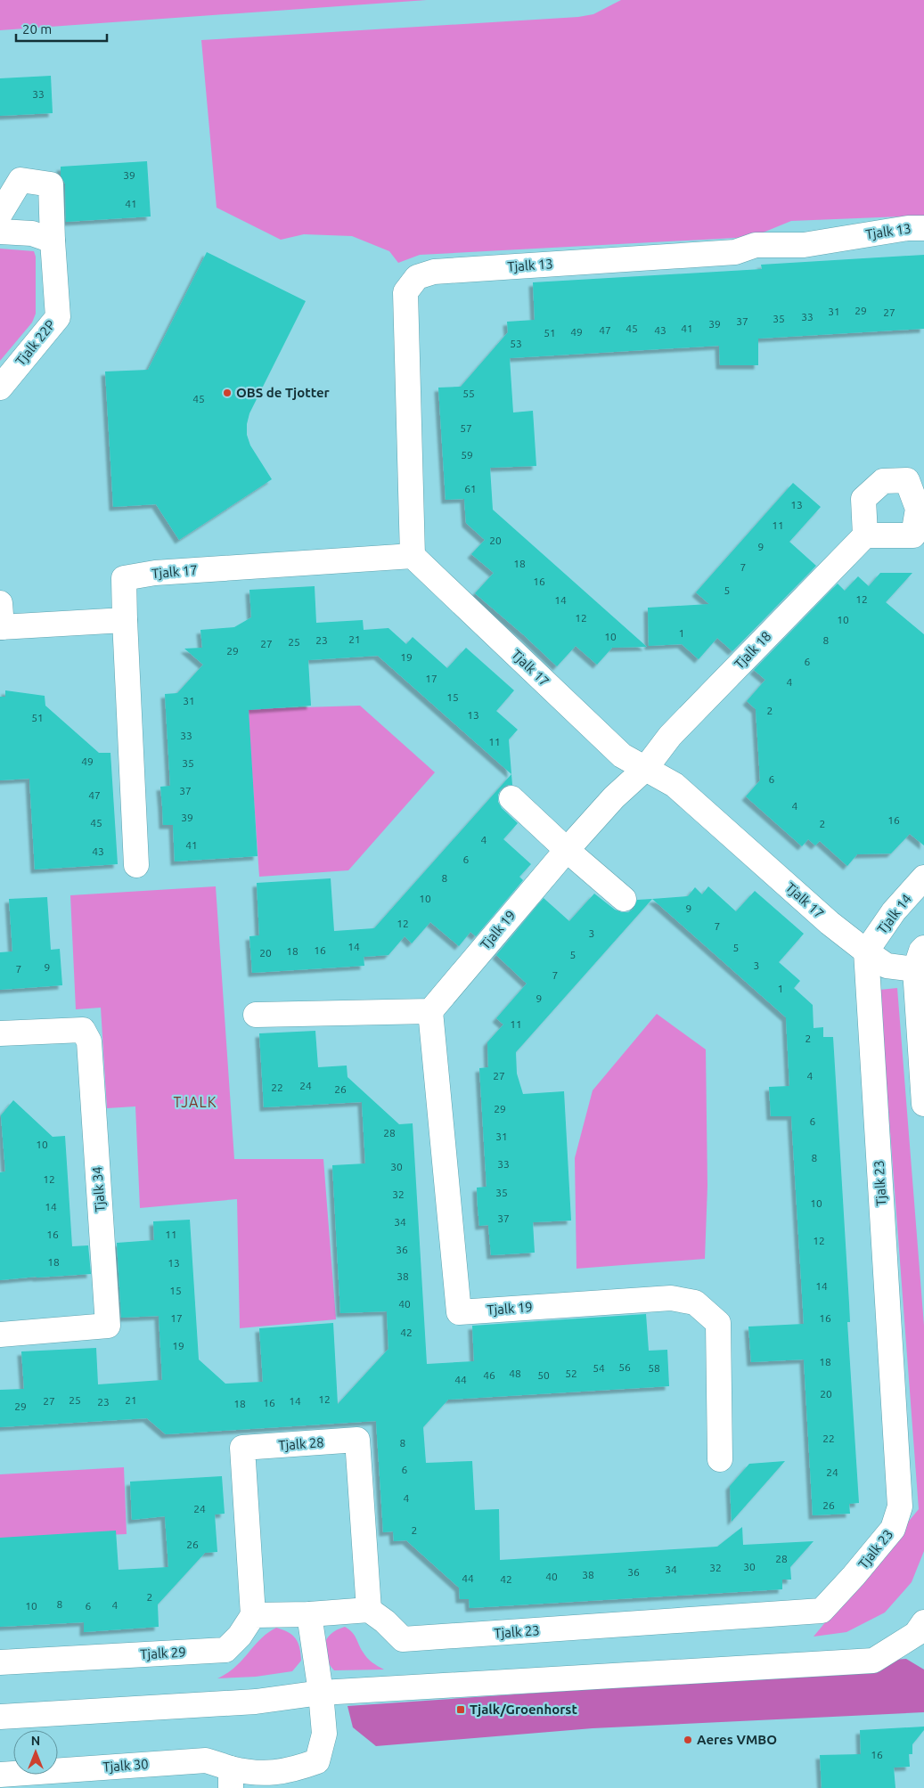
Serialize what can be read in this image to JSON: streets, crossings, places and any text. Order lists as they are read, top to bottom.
{
  "streets": {
    "street": [
      "Tjalk 13",
      "Tjalk 22P",
      "Tjalk 17",
      "Tjalk 18",
      "Tjalk 14",
      "Tjalk 19",
      "Tjalk 23",
      "Tjalk 34",
      "Tjalk 28",
      "Tjalk 29",
      "Tjalk 30"
    ]
  },
  "crossings": [
    ["Tjalk 13", "Tjalk 17"],
    ["Tjalk 17", "Tjalk 18"],
    ["Tjalk 17", "Tjalk 14"],
    ["Tjalk 17", "Tjalk 19"],
    ["Tjalk 17", "Tjalk 23"],
    ["Tjalk 18", "Tjalk 19"],
    ["Tjalk 14", "Tjalk 23"],
    ["Tjalk 23", "Tjalk 28"],
    ["Tjalk 28", "Tjalk 29"]
  ],
  "districts": ["TJALK"],
  "places": {
    "other": ["OBS de Tjotter", "Aeres VMBO"],
    "transit": ["Tjalk/Groenhorst"]
  },
  "house_numbers": [
    "33",
    "39",
    "41",
    "29",
    "31",
    "27",
    "33",
    "35",
    "37",
    "39",
    "45",
    "41",
    "47",
    "43",
    "49",
    "51",
    "53",
    "55",
    "45",
    "57",
    "59",
    "61",
    "13",
    "11",
    "20",
    "9",
    "18",
    "7",
    "16",
    "5",
    "12",
    "14",
    "12",
    "10",
    "1",
    "10",
    "21",
    "23",
    "8",
    "25",
    "27",
    "29",
    "19",
    "6",
    "17",
    "4",
    "15",
    "31",
    "2",
    "13",
    "51",
    "33",
    "11",
    "49",
    "35",
    "6",
    "37",
    "47",
    "4",
    "39",
    "16",
    "45",
    "2",
    "4",
    "41",
    "43",
    "6",
    "8",
    "10",
    "9",
    "12",
    "7",
    "3",
    "14",
    "5",
    "16",
    "18",
    "20",
    "5",
    "3",
    "9",
    "7",
    "7",
    "1",
    "9",
    "11",
    "2",
    "27",
    "4",
    "24",
    "22",
    "26",
    "29",
    "6",
    "28",
    "31",
    "10",
    "8",
    "33",
    "30",
    "12",
    "35",
    "32",
    "10",
    "14",
    "37",
    "34",
    "16",
    "11",
    "12",
    "36",
    "18",
    "13",
    "38",
    "14",
    "15",
    "40",
    "17",
    "16",
    "42",
    "19",
    "18",
    "56",
    "54",
    "58",
    "48",
    "52",
    "46",
    "50",
    "44",
    "20",
    "12",
    "25",
    "21",
    "27",
    "14",
    "23",
    "16",
    "18",
    "29",
    "22",
    "8",
    "6",
    "24",
    "4",
    "26",
    "24",
    "2",
    "26",
    "28",
    "30",
    "32",
    "34",
    "36",
    "38",
    "40",
    "44",
    "42",
    "2",
    "8",
    "4",
    "10",
    "6",
    "16"
  ],
  "scale_bar": "20 m",
  "north": "top"
}
